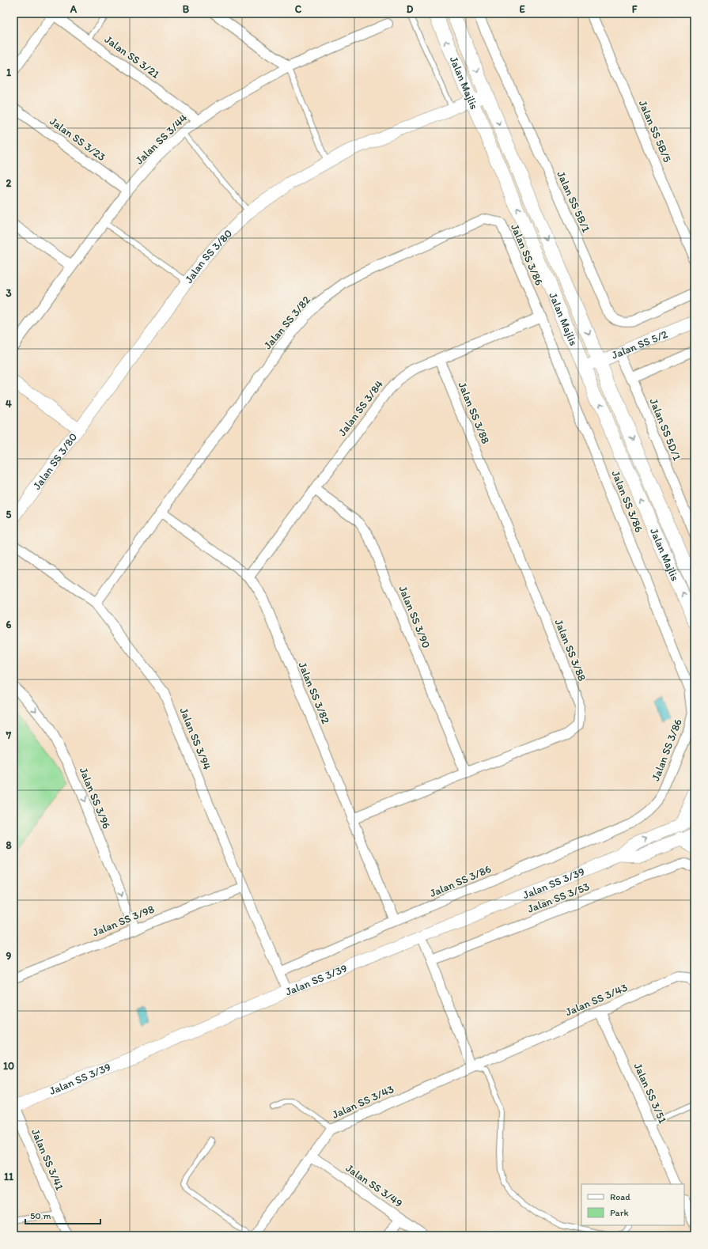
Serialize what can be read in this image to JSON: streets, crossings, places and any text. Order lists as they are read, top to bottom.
{
  "streets": {
    "main road": ["Jalan Majlis"],
    "street": [
      "Jalan SS 3/21",
      "Jalan SS 5B/5",
      "Jalan SS 3/23",
      "Jalan SS 3/44",
      "Jalan SS 5B/1",
      "Jalan SS 3/86",
      "Jalan SS 3/80",
      "Jalan SS 3/82",
      "Jalan SS 5/2",
      "Jalan SS 3/84",
      "Jalan SS 3/88",
      "Jalan SS 5D/1",
      "Jalan SS 3/90",
      "Jalan SS 3/94",
      "Jalan SS 3/96",
      "Jalan SS 3/39",
      "Jalan SS 3/53",
      "Jalan SS 3/98",
      "Jalan SS 3/43",
      "Jalan SS 3/51",
      "Jalan SS 3/41",
      "Jalan SS 3/49"
    ]
  },
  "crossings": [
    ["Jalan SS 3/21", "Jalan SS 3/44"],
    ["Jalan Majlis", "Jalan SS 3/80"],
    ["Jalan Majlis", "Jalan SS 5/2"],
    ["Jalan SS 3/23", "Jalan SS 3/44"],
    ["Jalan SS 3/86", "Jalan SS 3/82"],
    ["Jalan SS 3/86", "Jalan SS 3/84"],
    ["Jalan SS 3/86", "Jalan SS 3/94"],
    ["Jalan SS 3/82", "Jalan SS 3/84"],
    ["Jalan SS 3/82", "Jalan SS 3/88"],
    ["Jalan SS 3/82", "Jalan SS 3/94"],
    ["Jalan SS 5/2", "Jalan SS 5D/1"],
    ["Jalan SS 3/84", "Jalan SS 3/88"],
    ["Jalan SS 3/84", "Jalan SS 3/90"],
    ["Jalan SS 3/88", "Jalan SS 3/90"],
    ["Jalan SS 3/94", "Jalan SS 3/39"],
    ["Jalan SS 3/94", "Jalan SS 3/98"],
    ["Jalan SS 3/96", "Jalan SS 3/98"],
    ["Jalan SS 3/39", "Jalan SS 3/41"],
    ["Jalan SS 3/43", "Jalan SS 3/51"],
    ["Jalan SS 3/43", "Jalan SS 3/49"]
  ],
  "one_way": ["Jalan SS 3/96"],
  "legend": ["Road", "Park"],
  "scale_bar": "50 m",
  "grid": {
    "columns": [
      "A",
      "B",
      "C",
      "D",
      "E",
      "F"
    ],
    "rows": [
      "1",
      "2",
      "3",
      "4",
      "5",
      "6",
      "7",
      "8",
      "9",
      "10",
      "11"
    ]
  }
}
